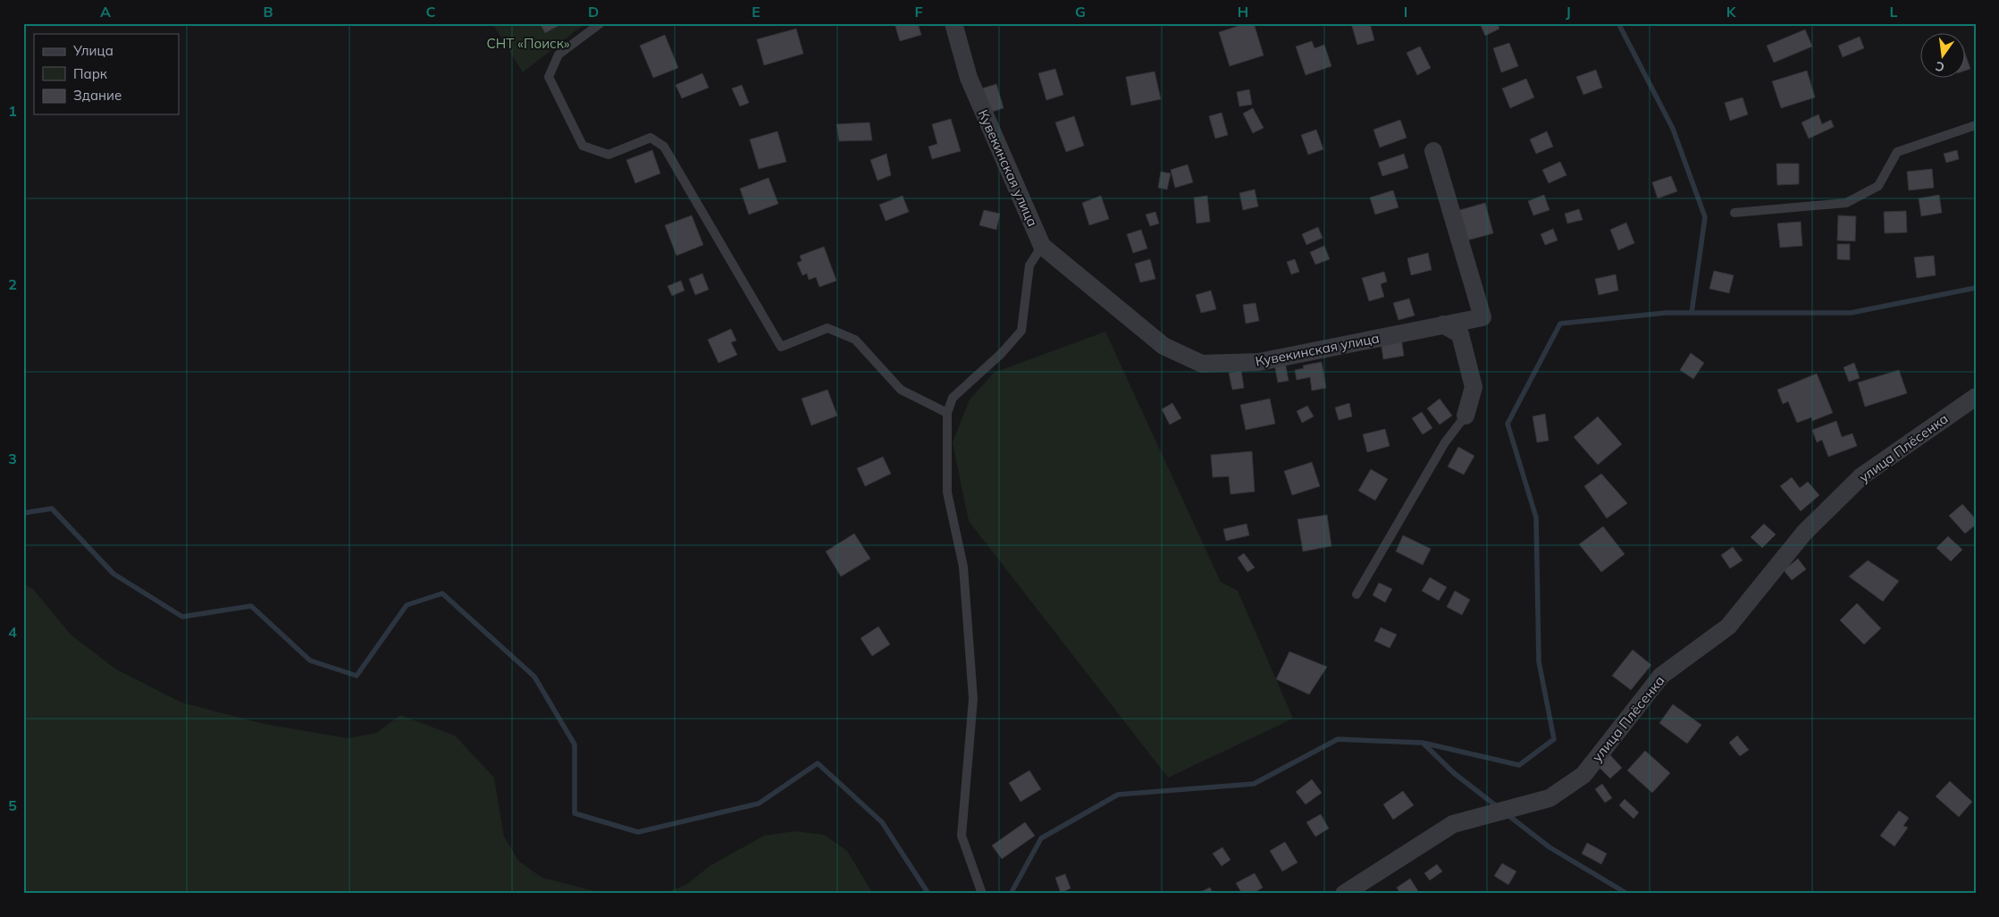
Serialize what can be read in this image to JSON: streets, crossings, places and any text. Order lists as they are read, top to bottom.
{
  "streets": {
    "street": ["Кувекинская улица", "улица Плёсенка"]
  },
  "parks": ["СНТ «Поиск»"],
  "legend": ["Улица", "Парк", "Здание"],
  "north": "bottom",
  "grid": {
    "columns": [
      "A",
      "B",
      "C",
      "D",
      "E",
      "F",
      "G",
      "H",
      "I",
      "J",
      "K",
      "L"
    ],
    "rows": [
      "1",
      "2",
      "3",
      "4",
      "5"
    ]
  }
}
